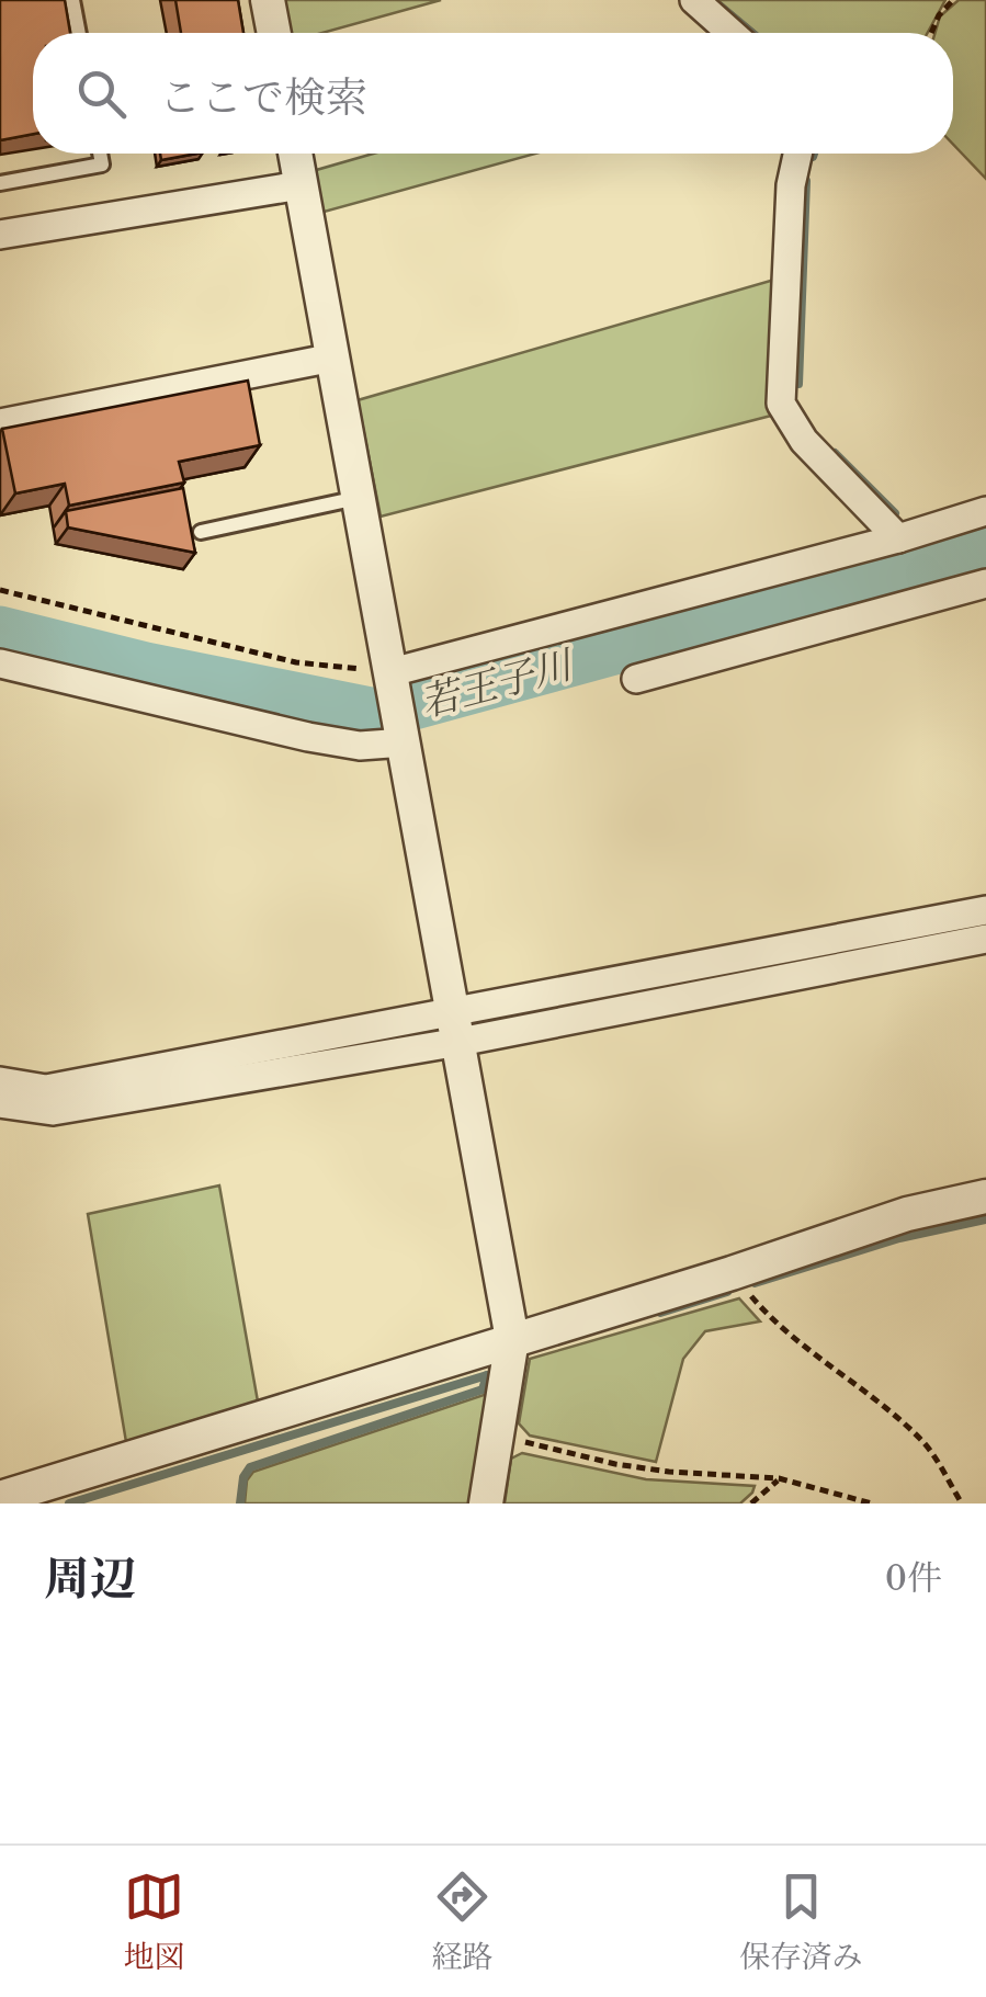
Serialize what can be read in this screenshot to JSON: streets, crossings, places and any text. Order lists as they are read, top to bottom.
{
  "water": ["若王子川"],
  "page": {
    "search": "ここで検索",
    "heading": ["周辺", "0件"],
    "nav": ["地図", "経路", "保存済み"]
  }
}
